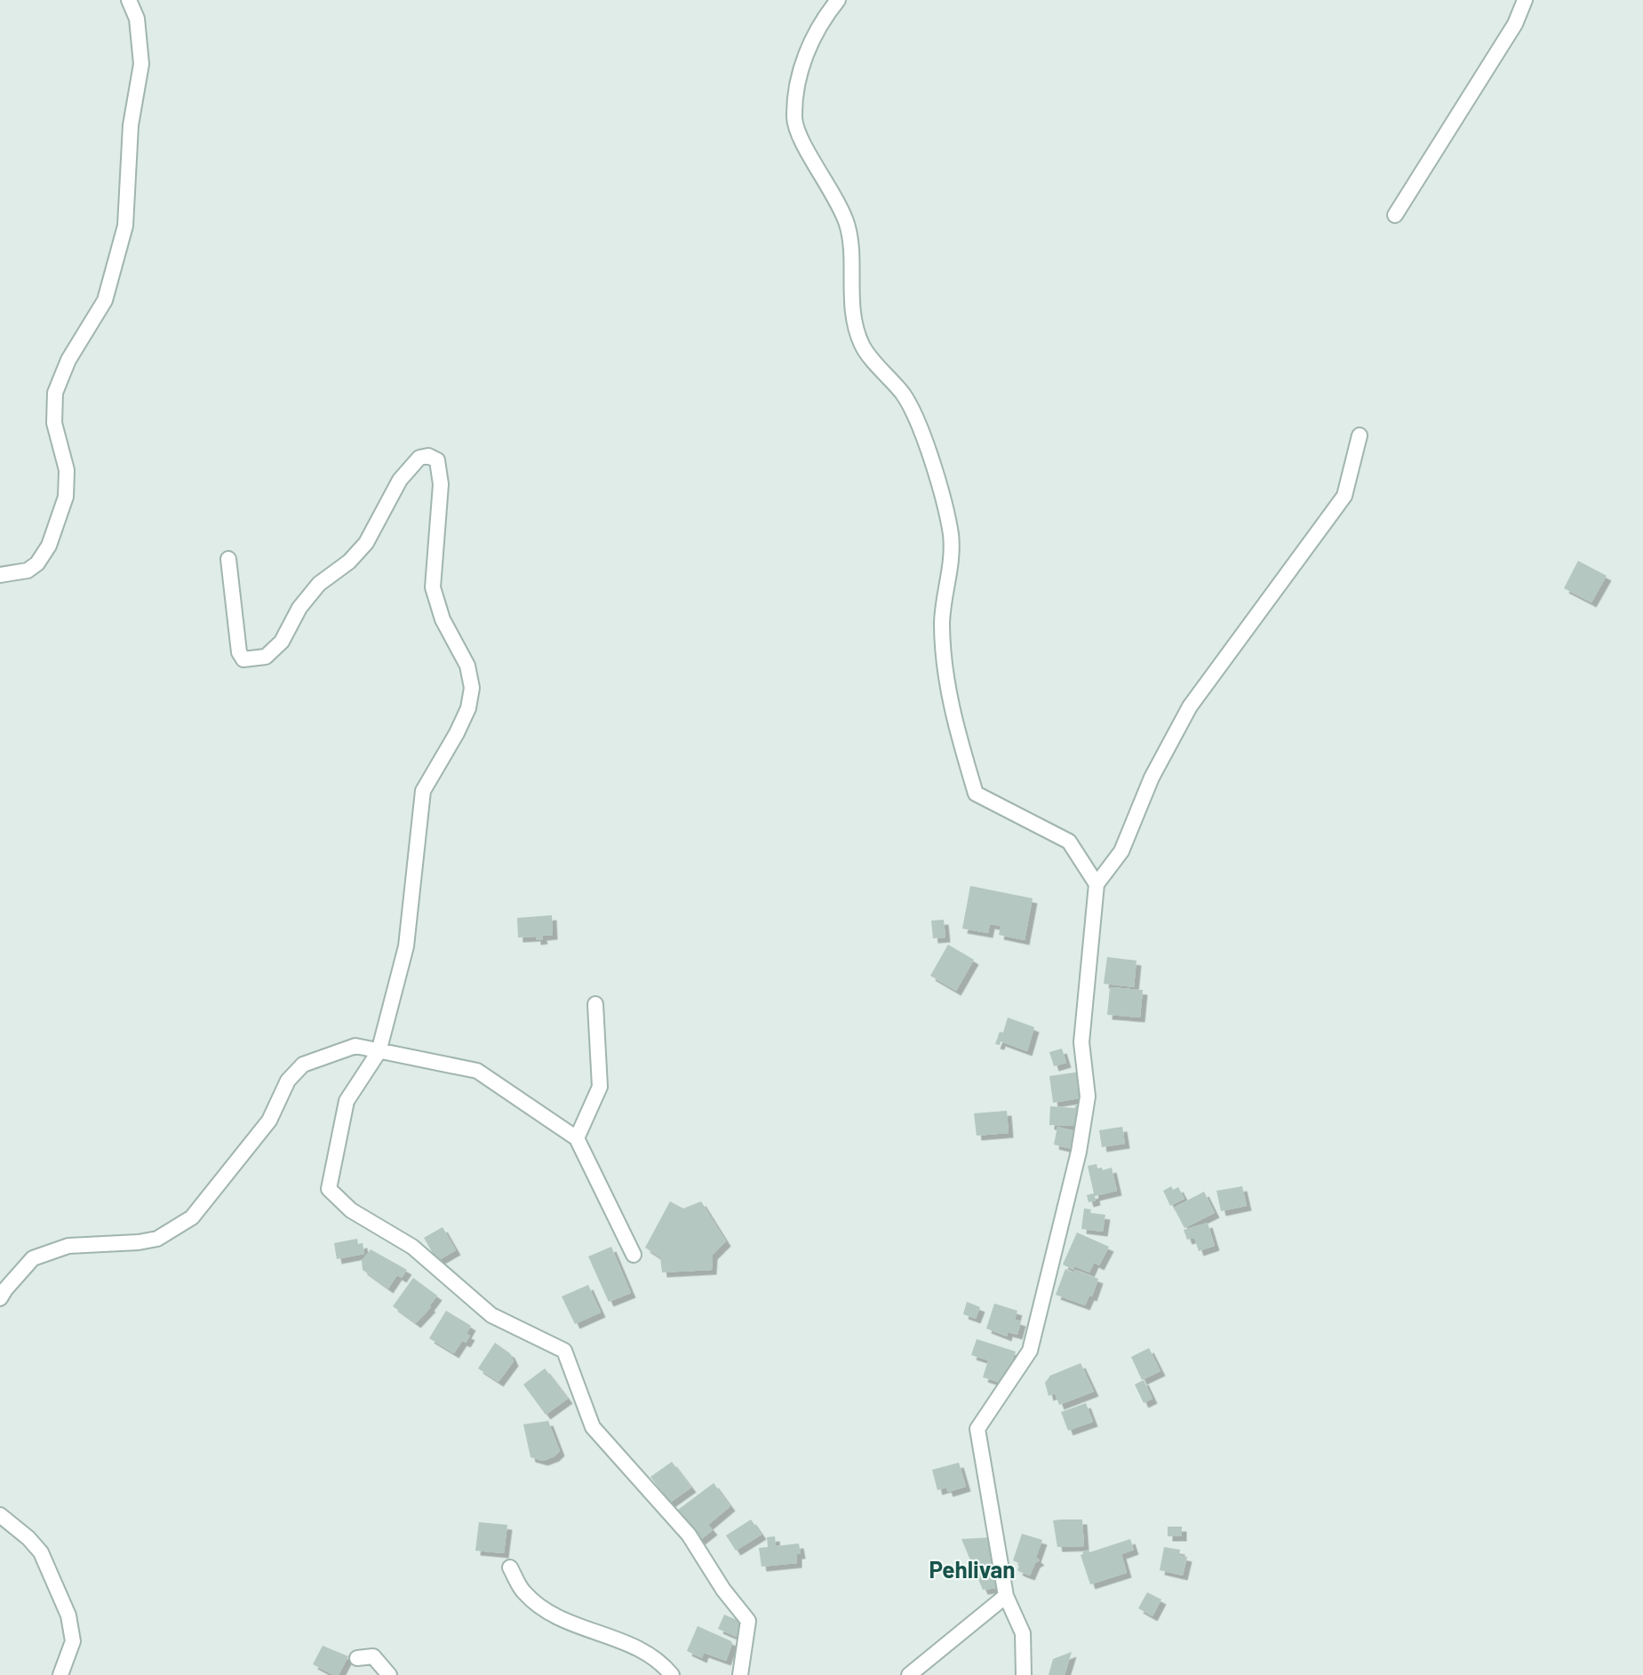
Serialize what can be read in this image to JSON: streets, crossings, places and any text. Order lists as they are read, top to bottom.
{
  "districts": ["Pehlivan"]
}
